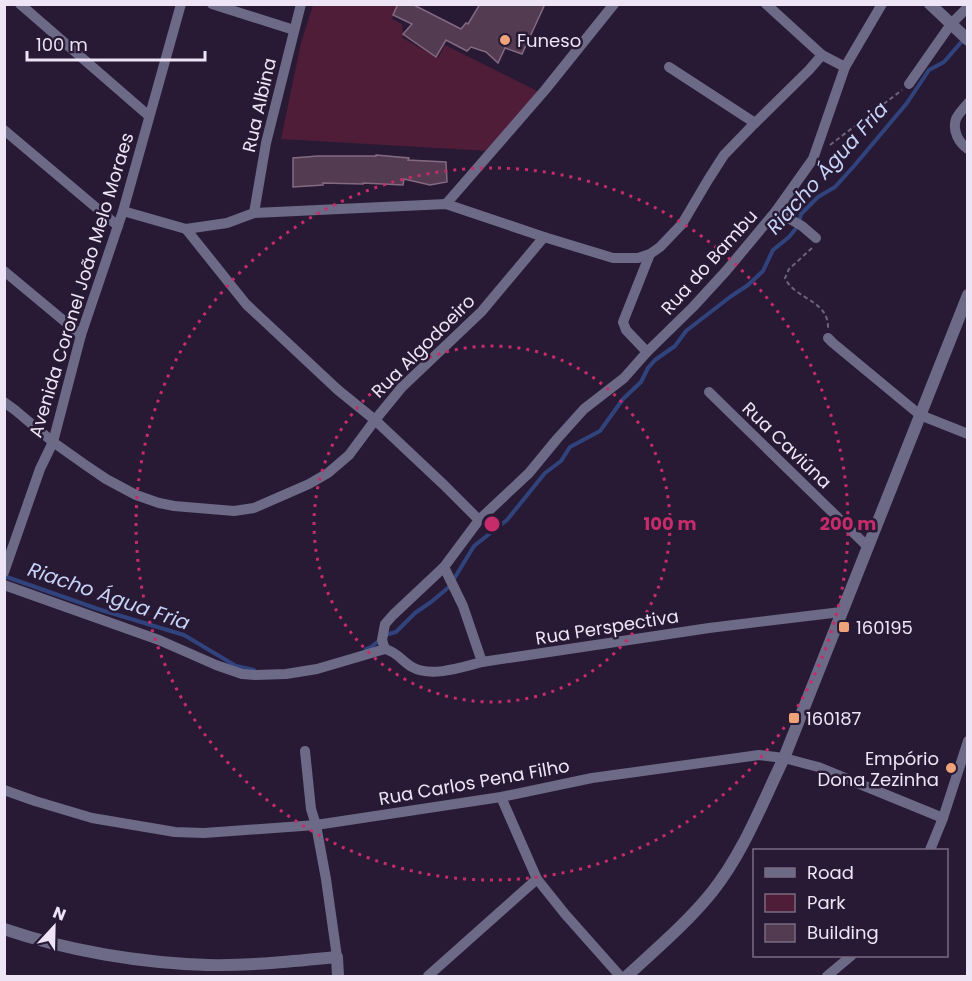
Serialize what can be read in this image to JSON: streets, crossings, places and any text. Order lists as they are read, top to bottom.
{
  "streets": {
    "street": [
      "Rua Albina",
      "Rua do Bambu",
      "Avenida Coronel João Melo Moraes",
      "Rua Algodoeiro",
      "Rua Caviúna",
      "Rua Perspectiva",
      "Rua Carlos Pena Filho"
    ]
  },
  "crossings": [
    ["Avenida Coronel João Melo Moraes", "Rua Algodoeiro"]
  ],
  "water": ["Riacho Água Fria"],
  "places": {
    "other": ["Funeso", "Empório Dona Zezinha"],
    "transit": ["160195", "160187"]
  },
  "legend": ["Road", "Park", "Building"],
  "scale_bar": "100 m",
  "north": "top",
  "rings": ["100 m", "200 m"]
}
